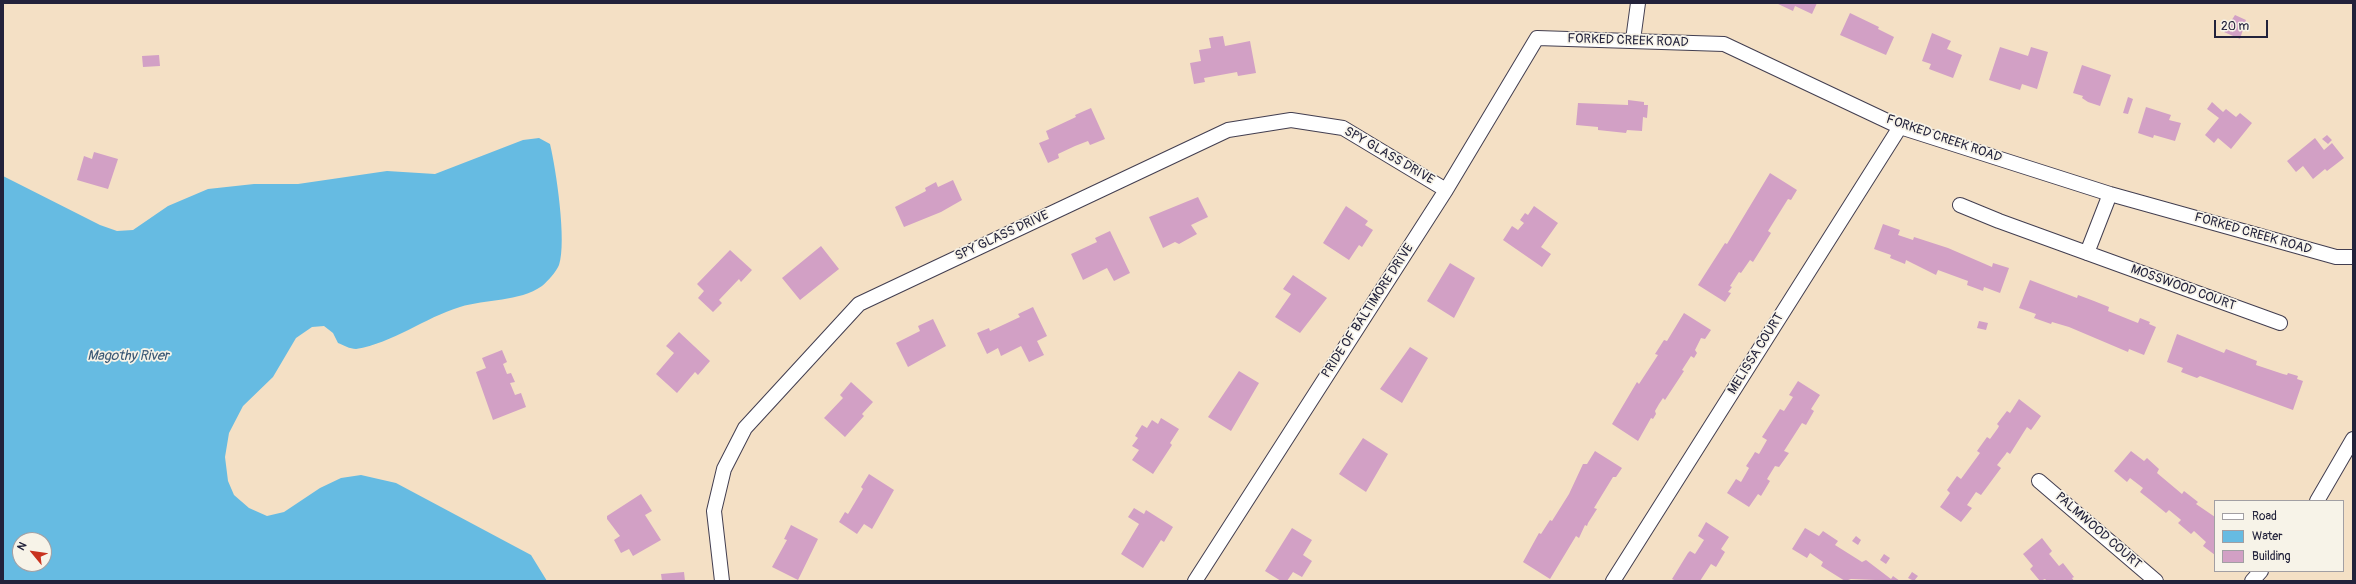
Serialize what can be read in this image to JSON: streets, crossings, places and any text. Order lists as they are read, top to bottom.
{
  "streets": {
    "street": [
      "FORKED CREEK ROAD",
      "SPY GLASS DRIVE",
      "MOSSWOOD COURT",
      "PRIDE OF BALTIMORE DRIVE",
      "MELISSA COURT",
      "PALMWOOD COURT"
    ]
  },
  "crossings": [
    ["FORKED CREEK ROAD", "PRIDE OF BALTIMORE DRIVE"],
    ["FORKED CREEK ROAD", "MELISSA COURT"],
    ["SPY GLASS DRIVE", "PRIDE OF BALTIMORE DRIVE"]
  ],
  "water": ["Magothy River"],
  "legend": ["Road", "Water", "Building"],
  "scale_bar": "20 m",
  "north": "top left"
}
